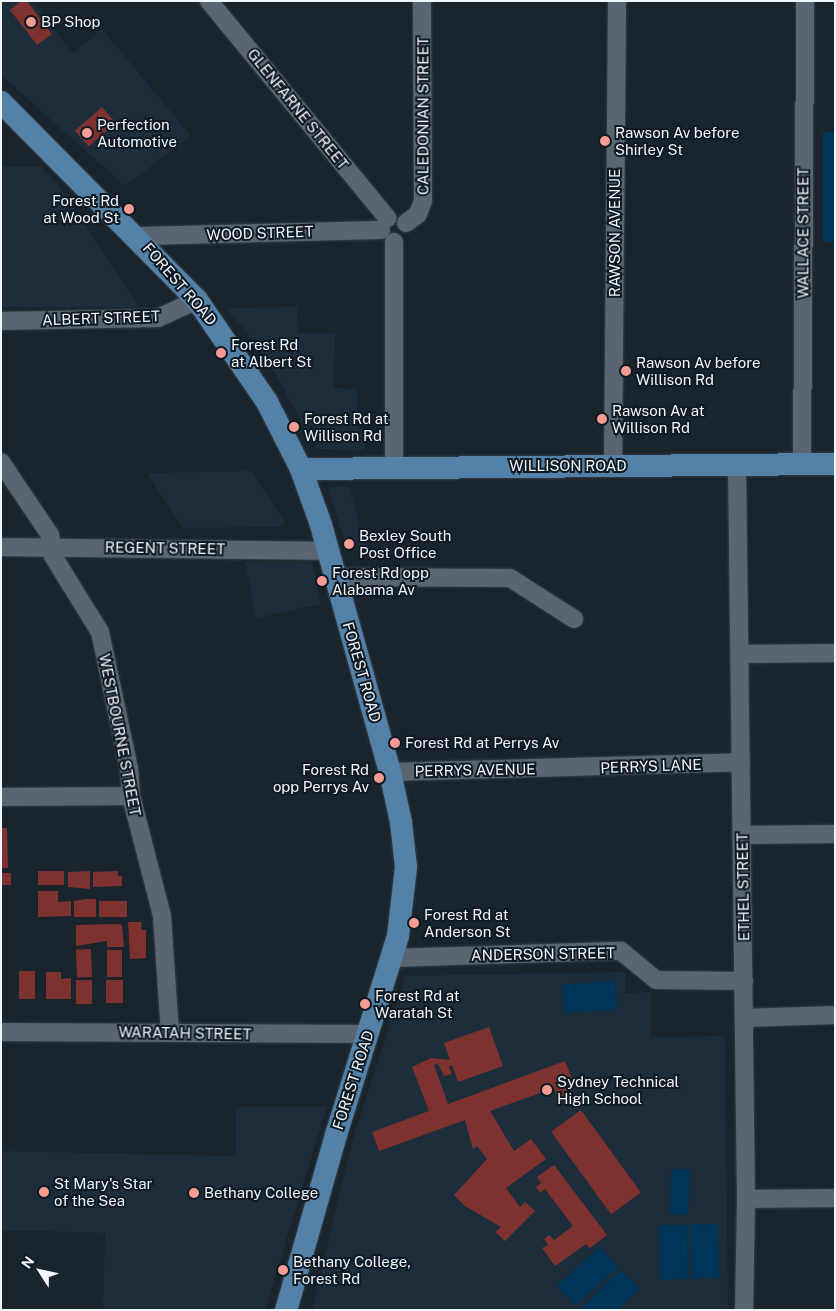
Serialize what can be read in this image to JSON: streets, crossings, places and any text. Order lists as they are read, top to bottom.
{
  "streets": {
    "main road": ["FOREST ROAD", "WILLISON ROAD"],
    "street": [
      "GLENFARNE STREET",
      "CALEDONIAN STREET",
      "WOOD STREET",
      "RAWSON AVENUE",
      "WALLACE STREET",
      "ALBERT STREET",
      "REGENT STREET",
      "WESTBOURNE STREET",
      "PERRYS LANE",
      "PERRYS AVENUE",
      "ETHEL STREET",
      "ANDERSON STREET",
      "WARATAH STREET"
    ]
  },
  "crossings": [
    ["GLENFARNE STREET", "WOOD STREET"],
    ["CALEDONIAN STREET", "WOOD STREET"],
    ["WOOD STREET", "FOREST ROAD"],
    ["RAWSON AVENUE", "WILLISON ROAD"],
    ["WALLACE STREET", "WILLISON ROAD"],
    ["FOREST ROAD", "ALBERT STREET"],
    ["FOREST ROAD", "WILLISON ROAD"],
    ["FOREST ROAD", "REGENT STREET"],
    ["FOREST ROAD", "PERRYS AVENUE"],
    ["FOREST ROAD", "ANDERSON STREET"],
    ["FOREST ROAD", "WARATAH STREET"],
    ["WILLISON ROAD", "ETHEL STREET"],
    ["REGENT STREET", "WESTBOURNE STREET"],
    ["WESTBOURNE STREET", "WARATAH STREET"],
    ["PERRYS LANE", "PERRYS AVENUE"],
    ["PERRYS LANE", "ETHEL STREET"],
    ["ETHEL STREET", "ANDERSON STREET"]
  ],
  "places": [
    "BP Shop",
    "Perfection Automotive",
    "Rawson Av before Shirley St",
    "Forest Rd at Wood St",
    "Forest Rd at Albert St",
    "Rawson Av before Willison Rd",
    "Rawson Av at Willison Rd",
    "Forest Rd at Willison Rd",
    "Bexley South Post Office",
    "Forest Rd opp Alabama Av",
    "Forest Rd at Perrys Av",
    "Forest Rd opp Perrys Av",
    "Forest Rd at Anderson St",
    "Forest Rd at Waratah St",
    "Sydney Technical High School",
    "St Mary's Star of the Sea",
    "Bethany College",
    "Bethany College, Forest Rd"
  ],
  "north": "top left"
}
